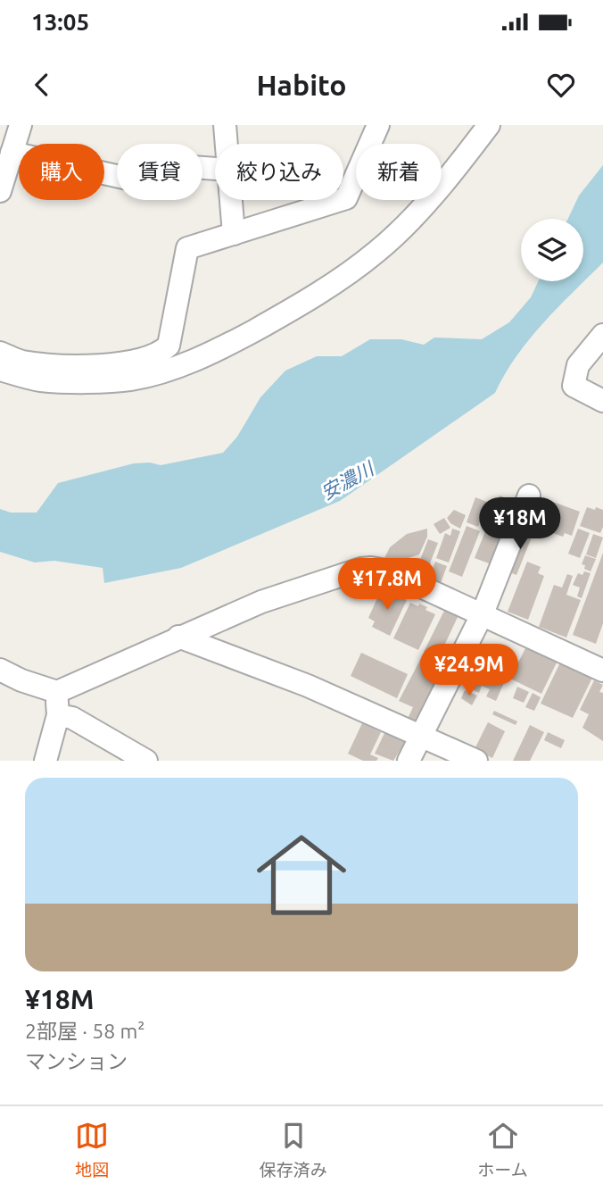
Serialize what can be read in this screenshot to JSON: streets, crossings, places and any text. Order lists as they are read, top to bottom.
{
  "water": ["安濃川"],
  "page": {
    "status": "13:05",
    "header": "Habito",
    "chip": [
      "購入",
      "賃貸",
      "絞り込み",
      "新着"
    ],
    "price": ["¥18M", "¥17.8M", "¥24.9M"],
    "list": [
      {
        "name": "¥18M",
        "note": "2部屋 · 58 m² · マンション"
      }
    ],
    "tabs": ["地図", "保存済み", "ホーム"]
  }
}
